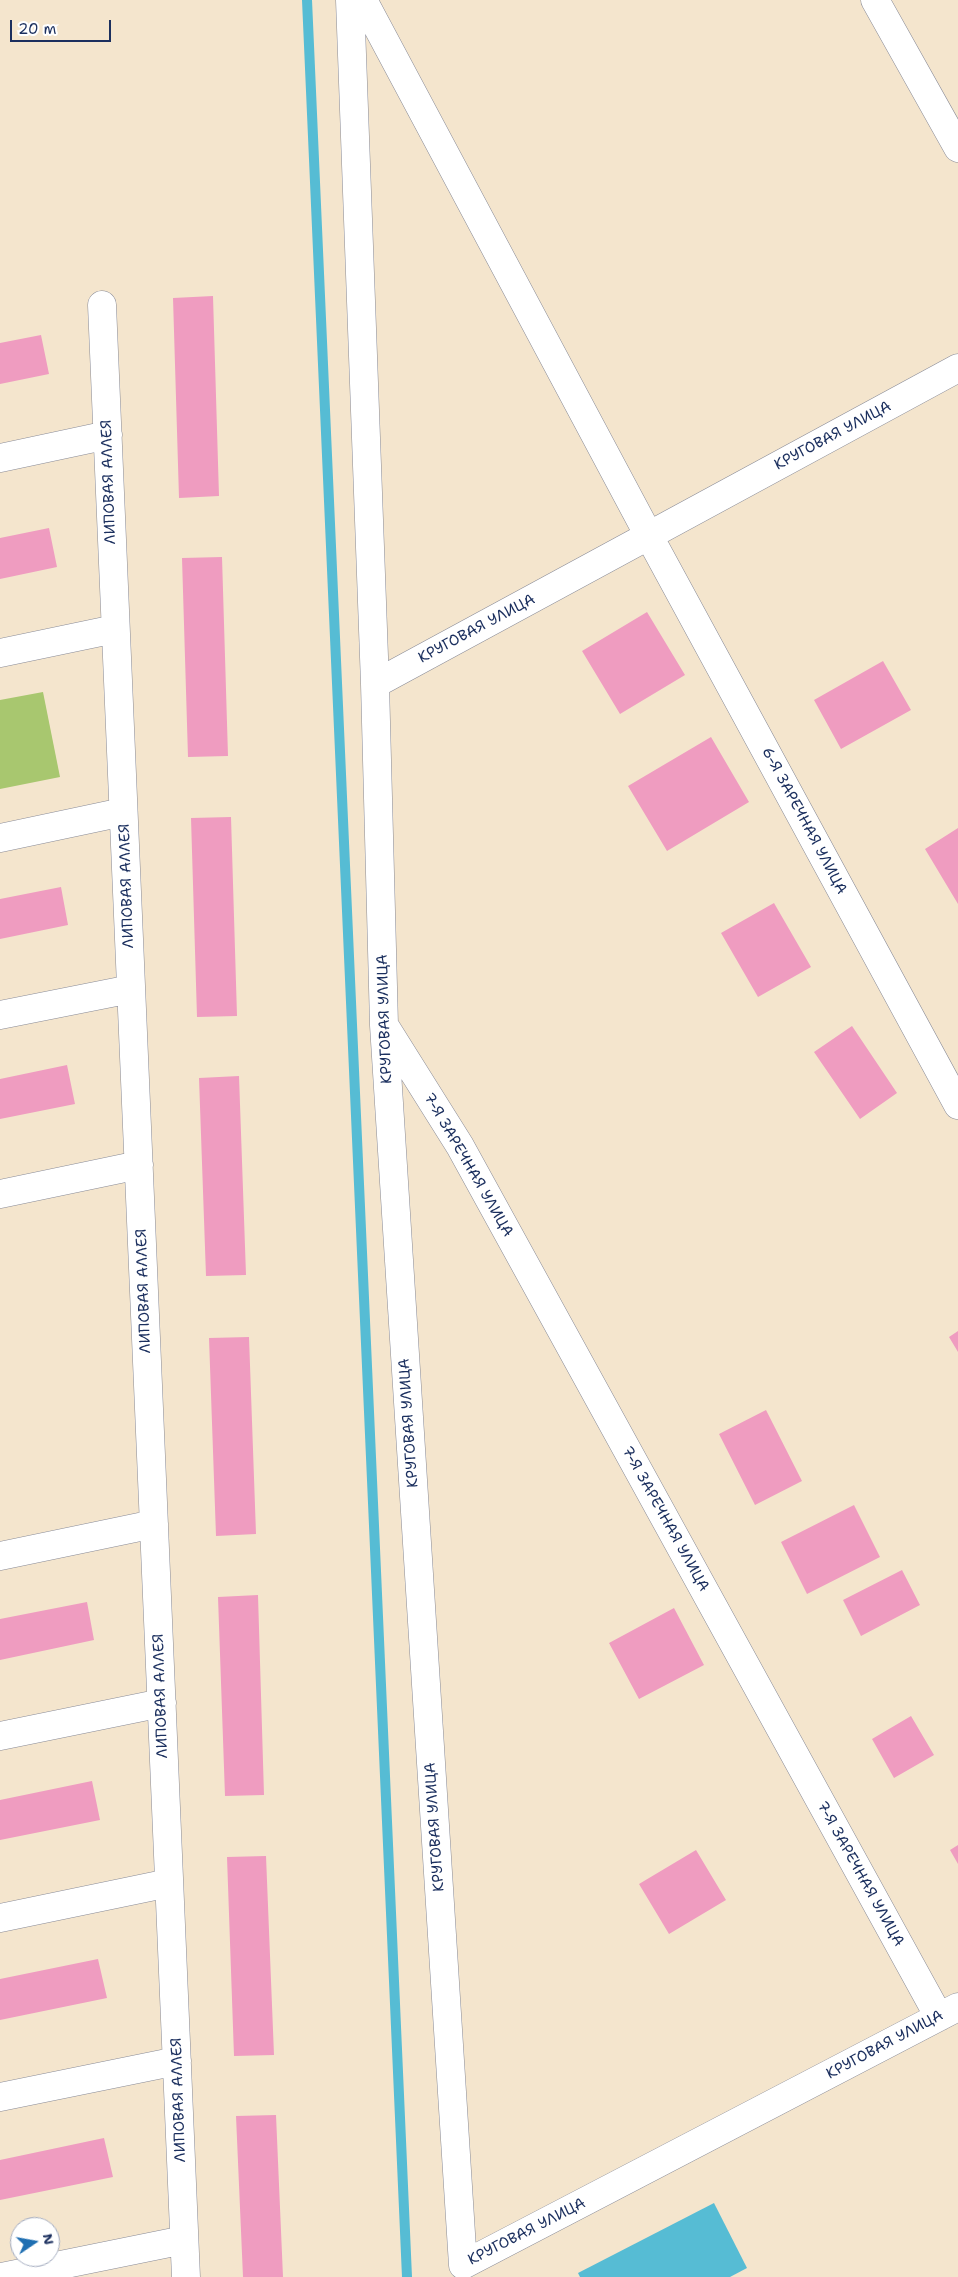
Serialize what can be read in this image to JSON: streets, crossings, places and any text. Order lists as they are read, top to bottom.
{
  "streets": {
    "street": [
      "КРУГОВАЯ УЛИЦА",
      "ЛИПОВАЯ АЛЛЕЯ",
      "6-Я ЗАРЕЧНАЯ УЛИЦА",
      "7-Я ЗАРЕЧНАЯ УЛИЦА"
    ]
  },
  "crossings": [
    ["КРУГОВАЯ УЛИЦА", "6-Я ЗАРЕЧНАЯ УЛИЦА"],
    ["КРУГОВАЯ УЛИЦА", "7-Я ЗАРЕЧНАЯ УЛИЦА"]
  ],
  "scale_bar": "20 m",
  "north": "right"
}
